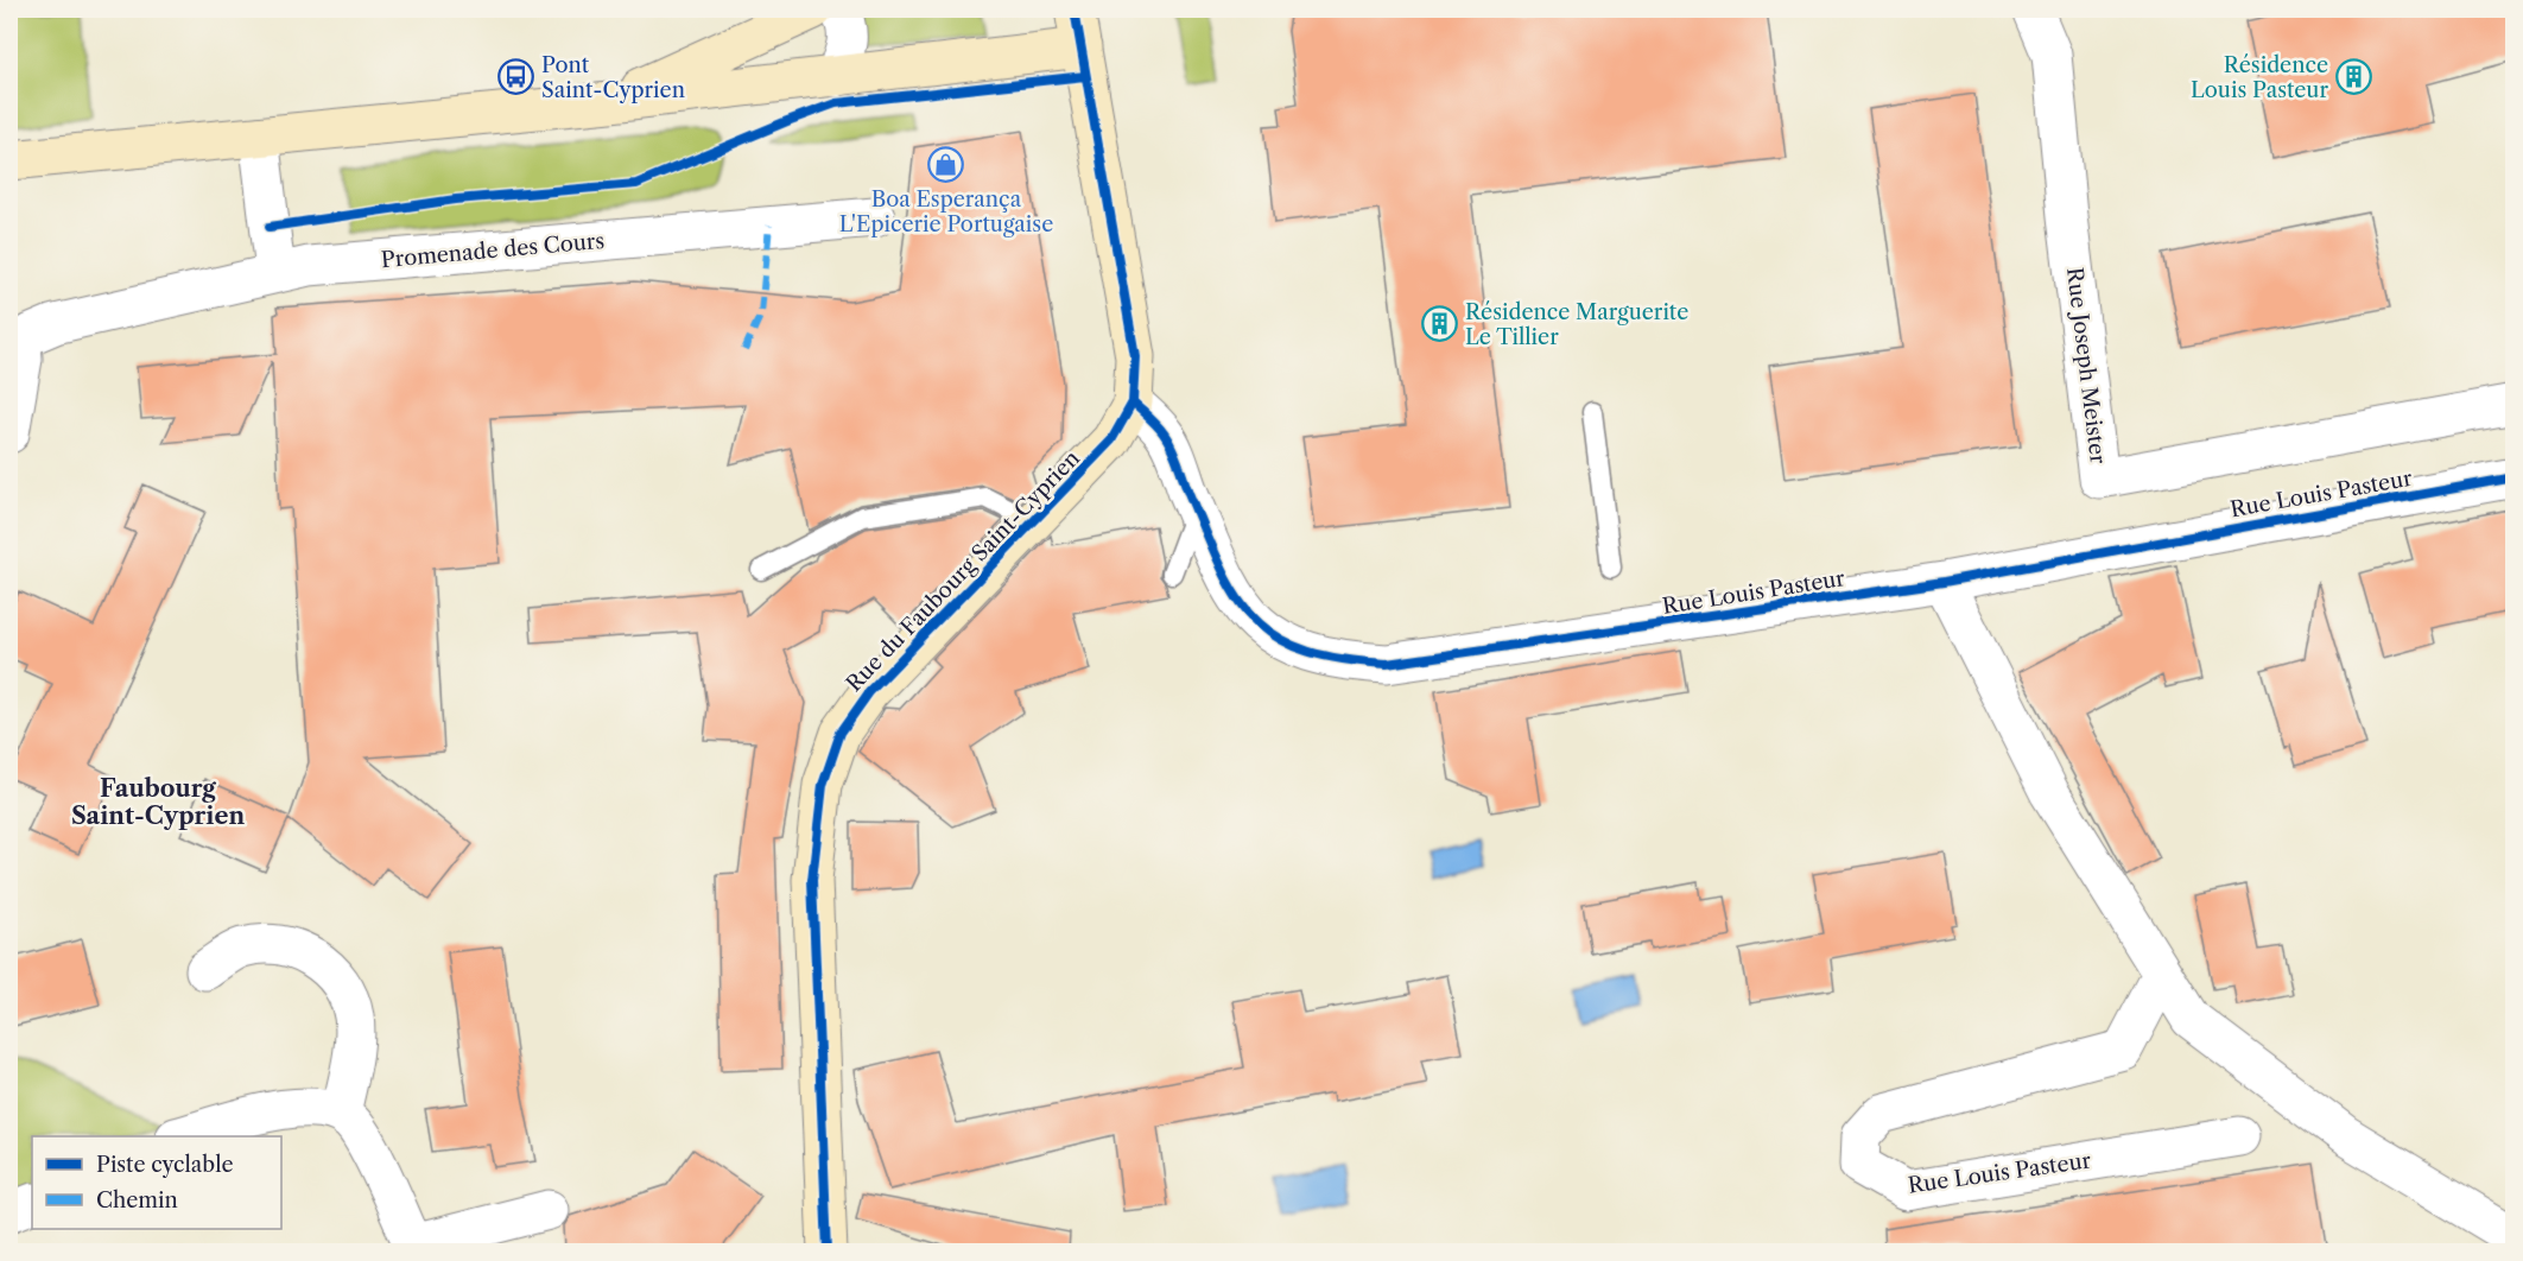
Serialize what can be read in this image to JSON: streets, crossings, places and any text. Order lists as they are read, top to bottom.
{
  "streets": {
    "street": [
      "Promenade des Cours",
      "Rue Joseph Meister",
      "Rue Louis Pasteur",
      "Rue du Faubourg Saint-Cyprien"
    ]
  },
  "crossings": [
    ["Rue Louis Pasteur", "Rue du Faubourg Saint-Cyprien"]
  ],
  "districts": ["Faubourg Saint-Cyprien"],
  "places": {
    "bus stop": ["Pont Saint-Cyprien"],
    "building": ["Résidence Louis Pasteur", "Résidence Marguerite Le Tillier"],
    "shop": ["Boa Esperança L'Epicerie Portugaise"]
  },
  "legend": ["Piste cyclable", "Chemin"]
}
